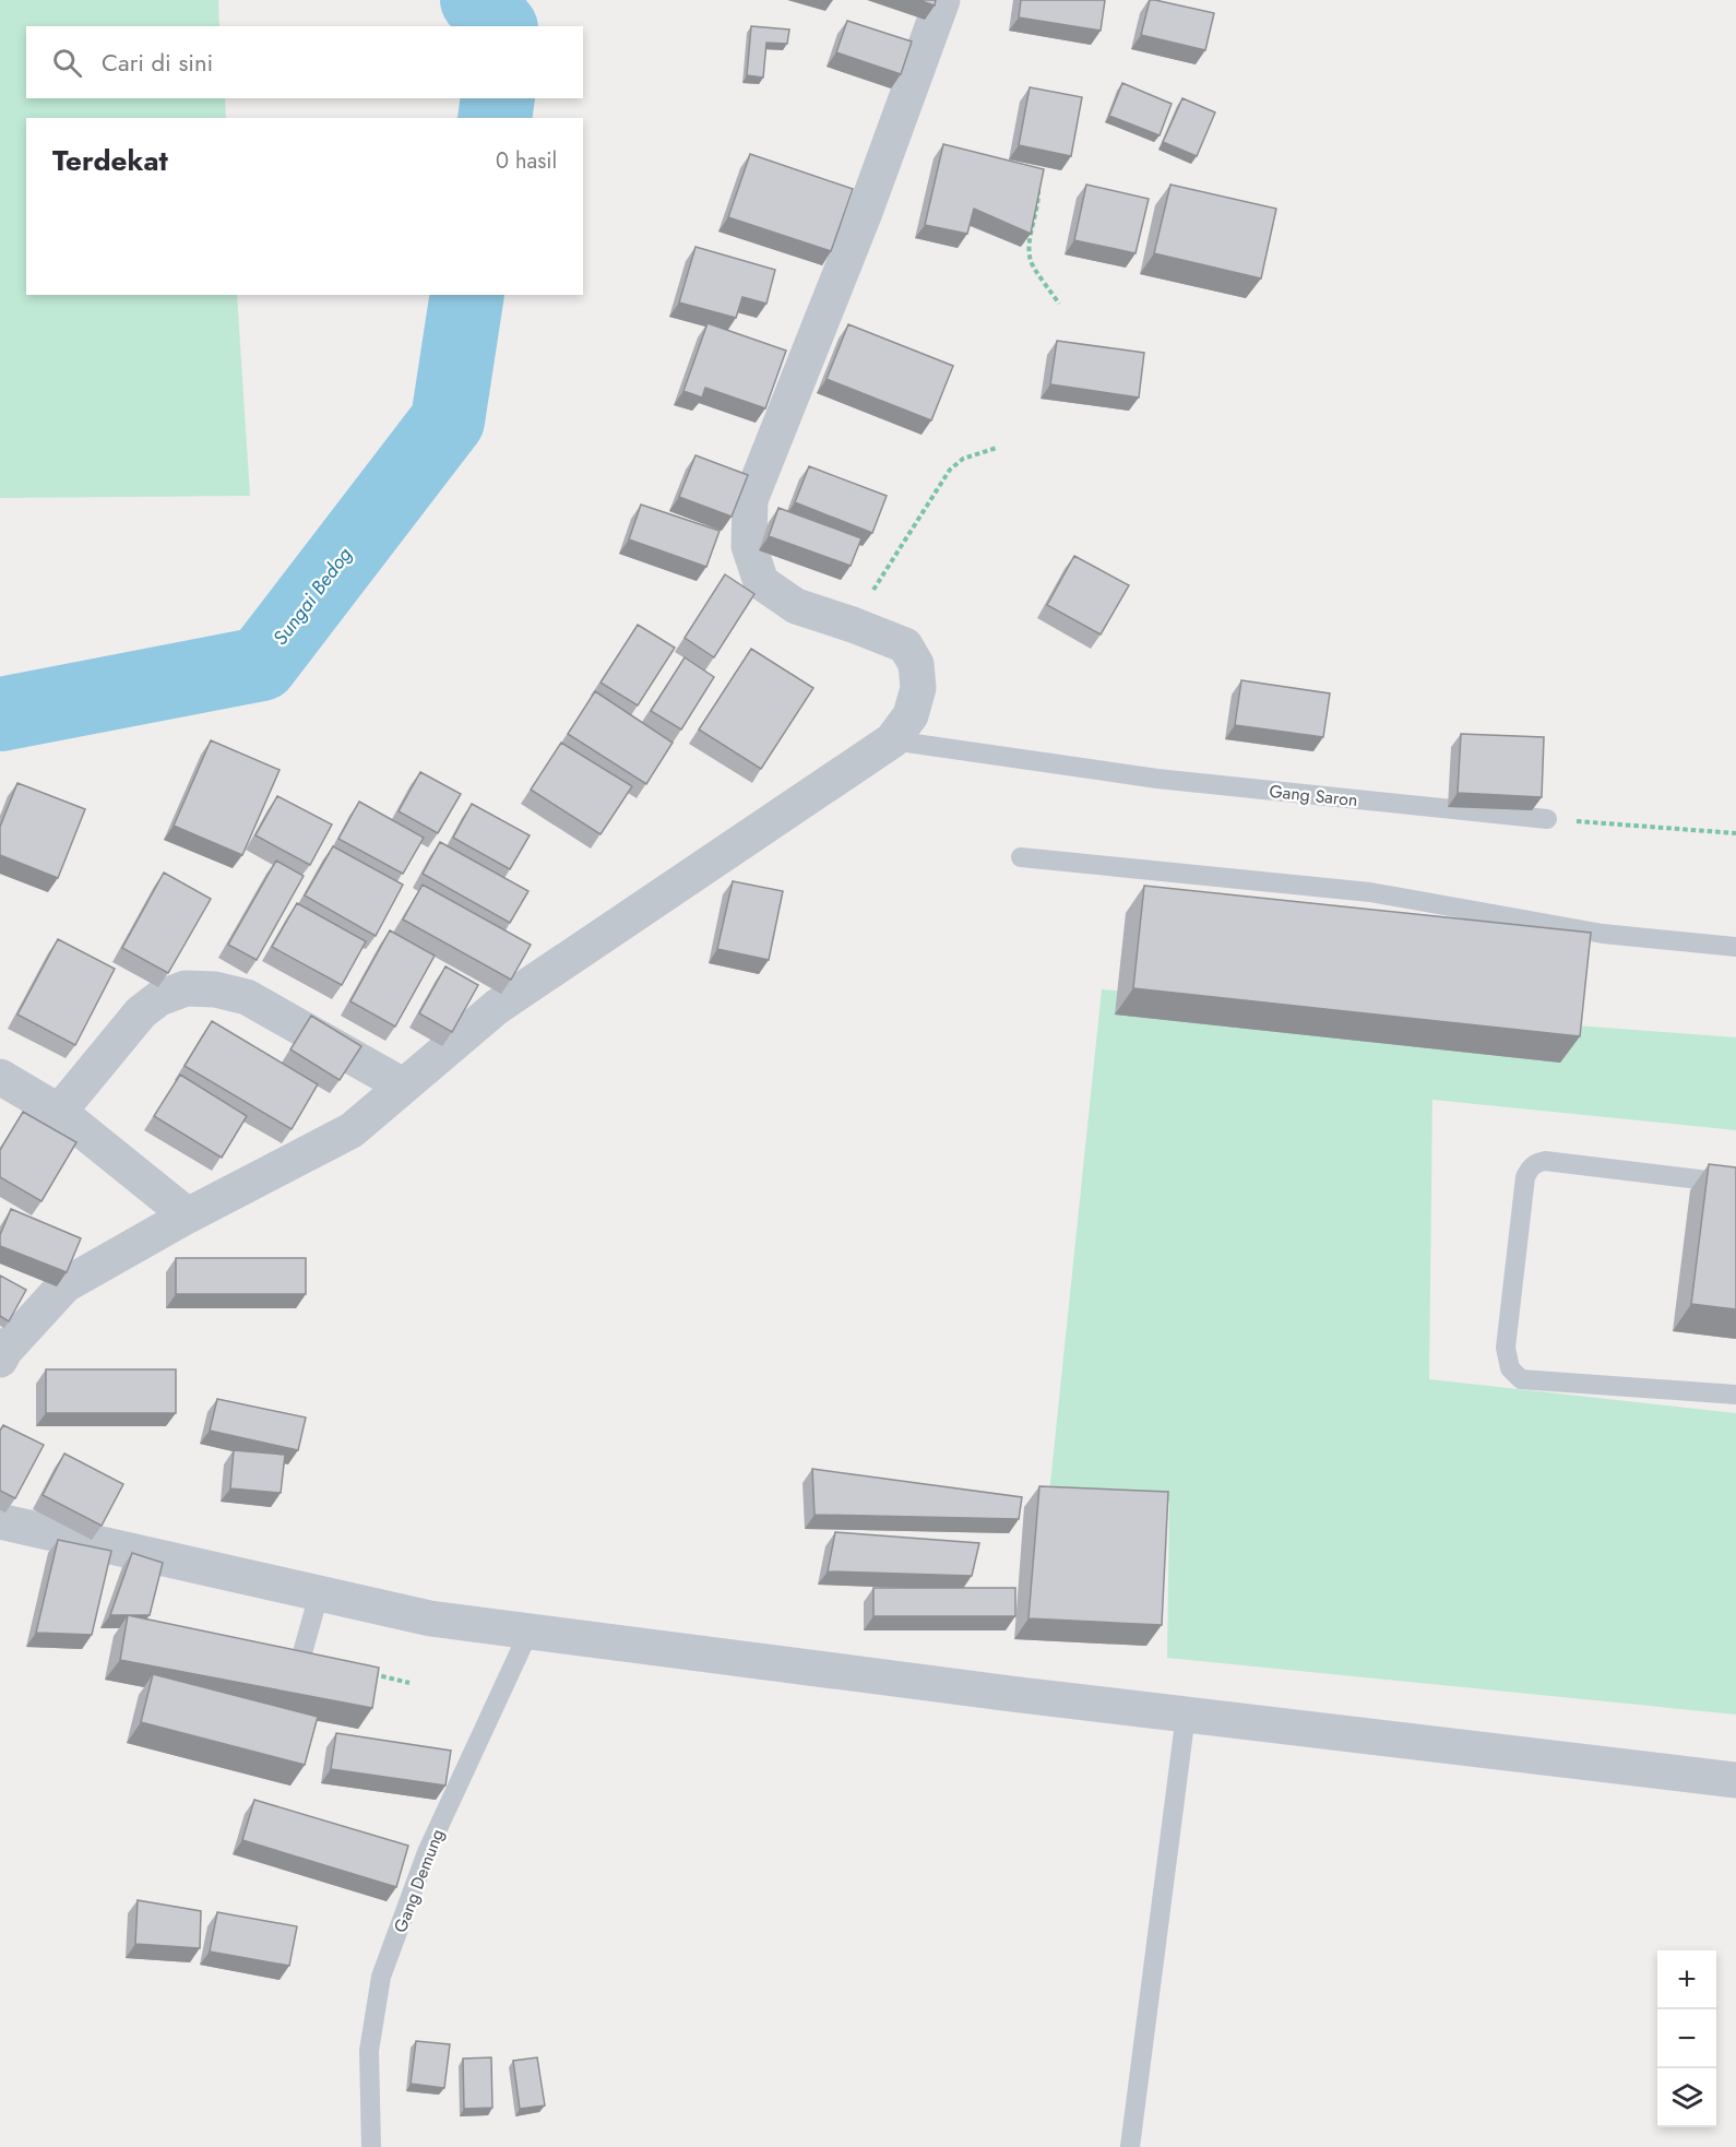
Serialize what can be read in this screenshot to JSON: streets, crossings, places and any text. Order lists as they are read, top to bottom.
{
  "streets": {
    "lane": ["Gang Saron", "Gang Demung"]
  },
  "water": ["Sungai Bedog"],
  "page": {
    "search": "Cari di sini",
    "heading": ["Terdekat", "0 hasil"],
    "map_buttons": ["+", "−"]
  }
}
